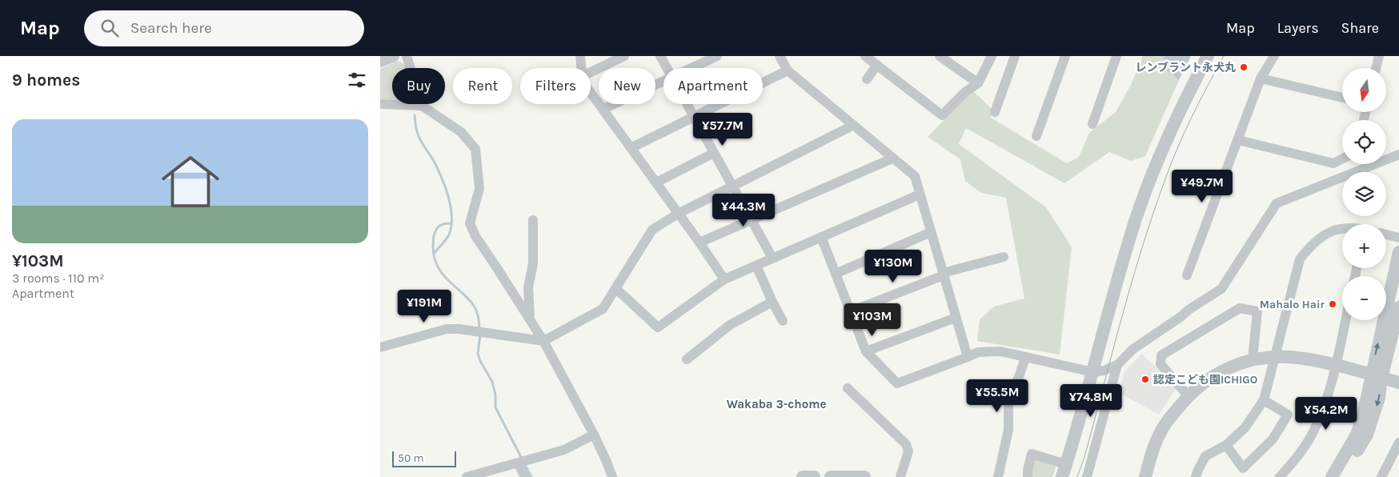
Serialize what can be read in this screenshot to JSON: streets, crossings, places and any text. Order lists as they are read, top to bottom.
{
  "districts": ["Wakaba 3-chome"],
  "places": ["レンブラント永犬丸", "Mahalo Hair", "認定こども園ICHIGO"],
  "scale_bar": "50 m",
  "north": "bottom",
  "page": {
    "header": "Map",
    "search": "Search here",
    "nav": ["Map", "Layers", "Share"],
    "heading": "9 homes",
    "map_buttons": ["+", "−"],
    "chip": [
      "Buy",
      "Rent",
      "Filters",
      "New",
      "Apartment"
    ],
    "list": [
      {
        "name": "¥103M",
        "note": "3 rooms · 110 m² · Apartment"
      }
    ],
    "price": [
      "¥57.7M",
      "¥49.7M",
      "¥44.3M",
      "¥130M",
      "¥191M",
      "¥103M",
      "¥55.5M",
      "¥74.8M",
      "¥54.2M"
    ],
    "scale": "50 m"
  }
}
